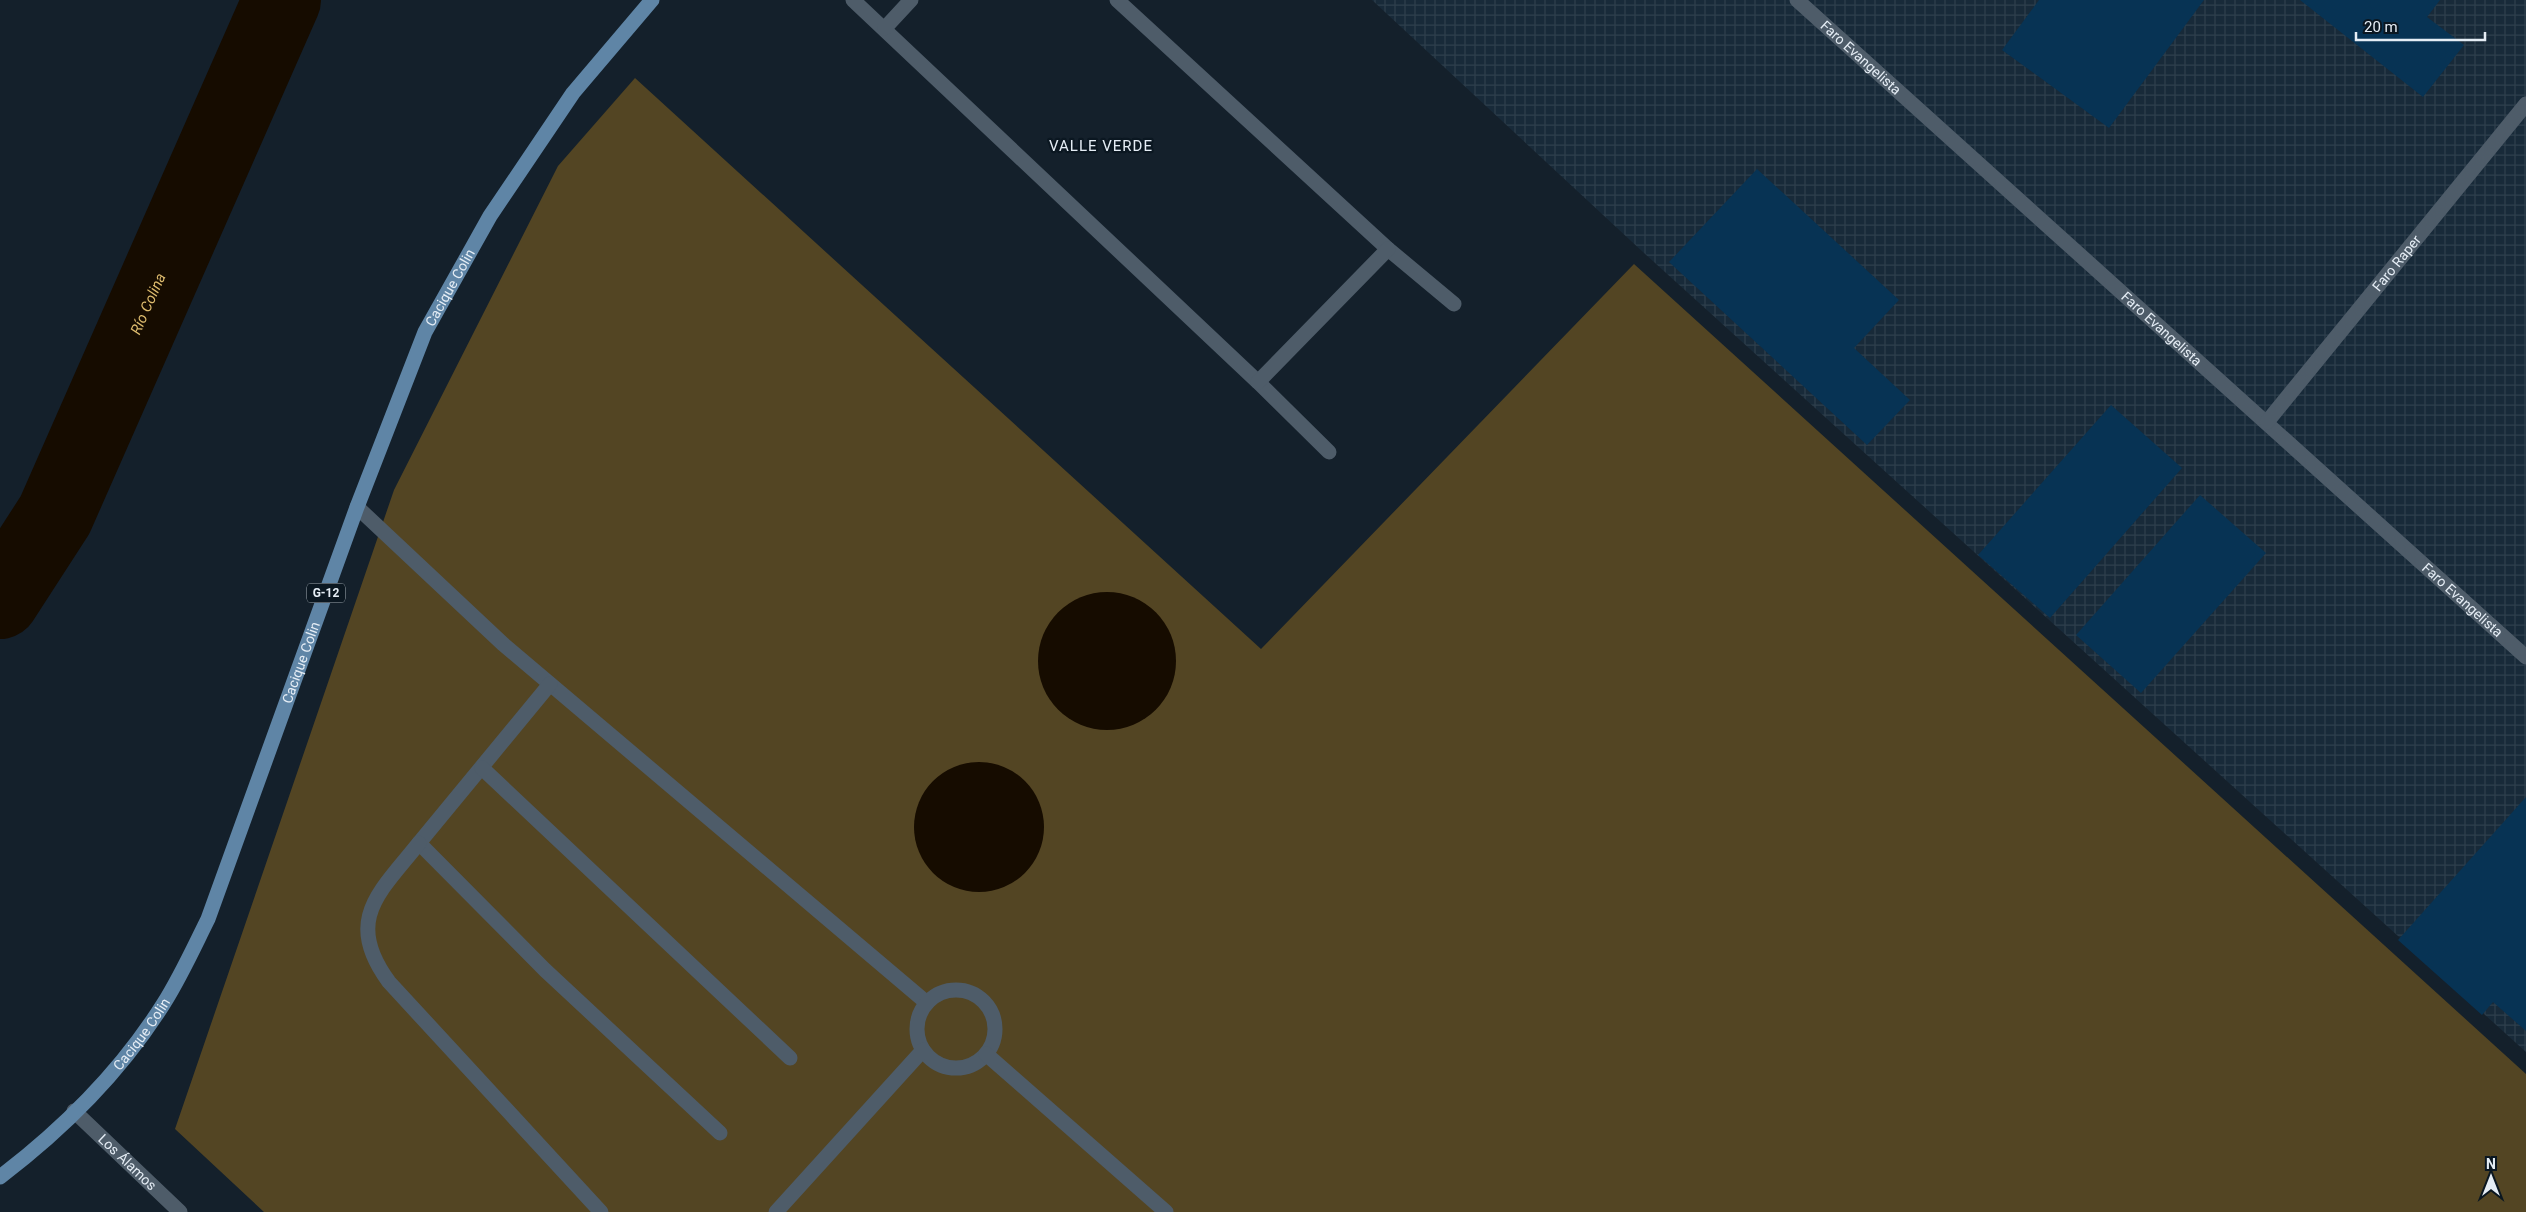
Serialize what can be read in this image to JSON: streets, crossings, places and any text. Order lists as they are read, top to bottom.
{
  "streets": {
    "main road": ["Cacique Colin", "G-12"],
    "street": ["Faro Evangelista", "Faro Raper", "Los Álamos"]
  },
  "crossings": [
    ["Faro Evangelista", "Faro Raper"],
    ["Cacique Colin", "Los Álamos"]
  ],
  "districts": ["VALLE VERDE"],
  "water": ["Río Colina"],
  "scale_bar": "20 m",
  "north": "top"
}
